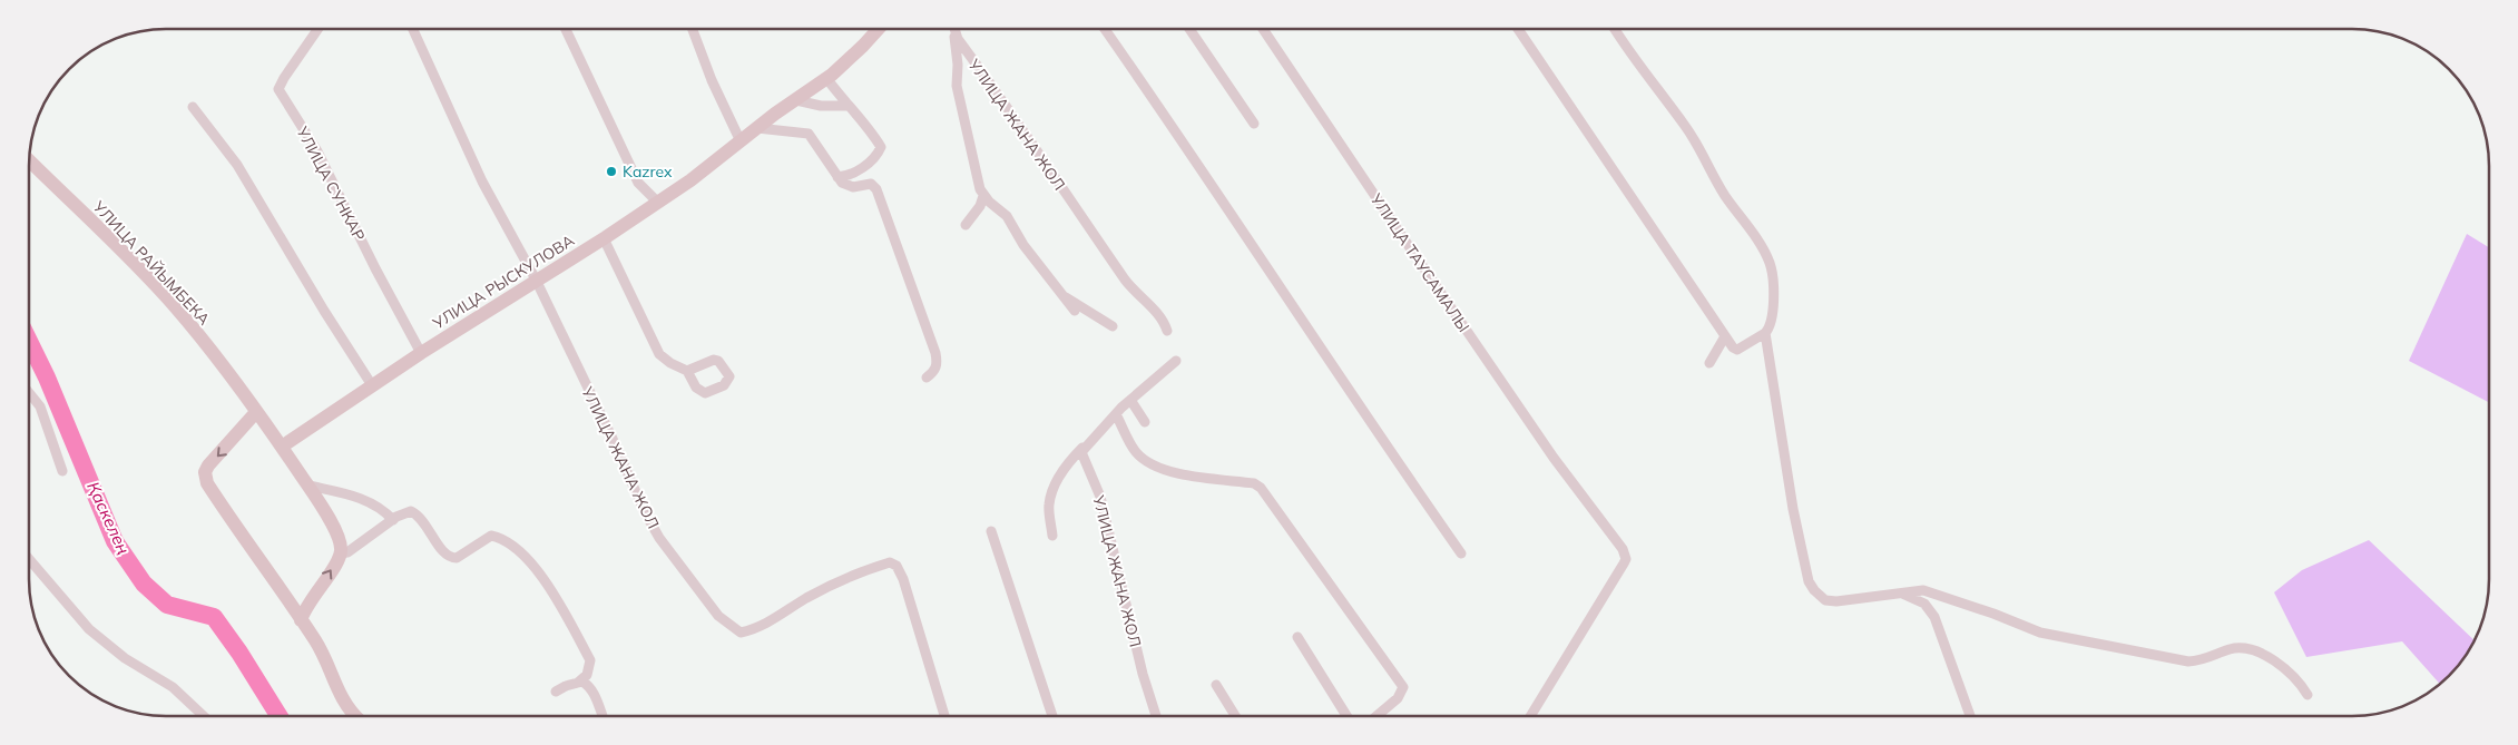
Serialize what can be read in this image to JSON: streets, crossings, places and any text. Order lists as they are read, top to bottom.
{
  "streets": {
    "street": [
      "УЛИЦА ЖАНА ЖОЛ",
      "УЛИЦА СУНКАР",
      "УЛИЦА РАЙЫМБЕКА",
      "УЛИЦА ТАУСАМАЛЫ",
      "УЛИЦА РЫСКУЛОВА"
    ]
  },
  "crossings": [
    ["УЛИЦА ЖАНА ЖОЛ", "УЛИЦА РЫСКУЛОВА"],
    ["УЛИЦА СУНКАР", "УЛИЦА РЫСКУЛОВА"]
  ],
  "water": ["Қаскелең"],
  "places": ["Kazrex"]
}
